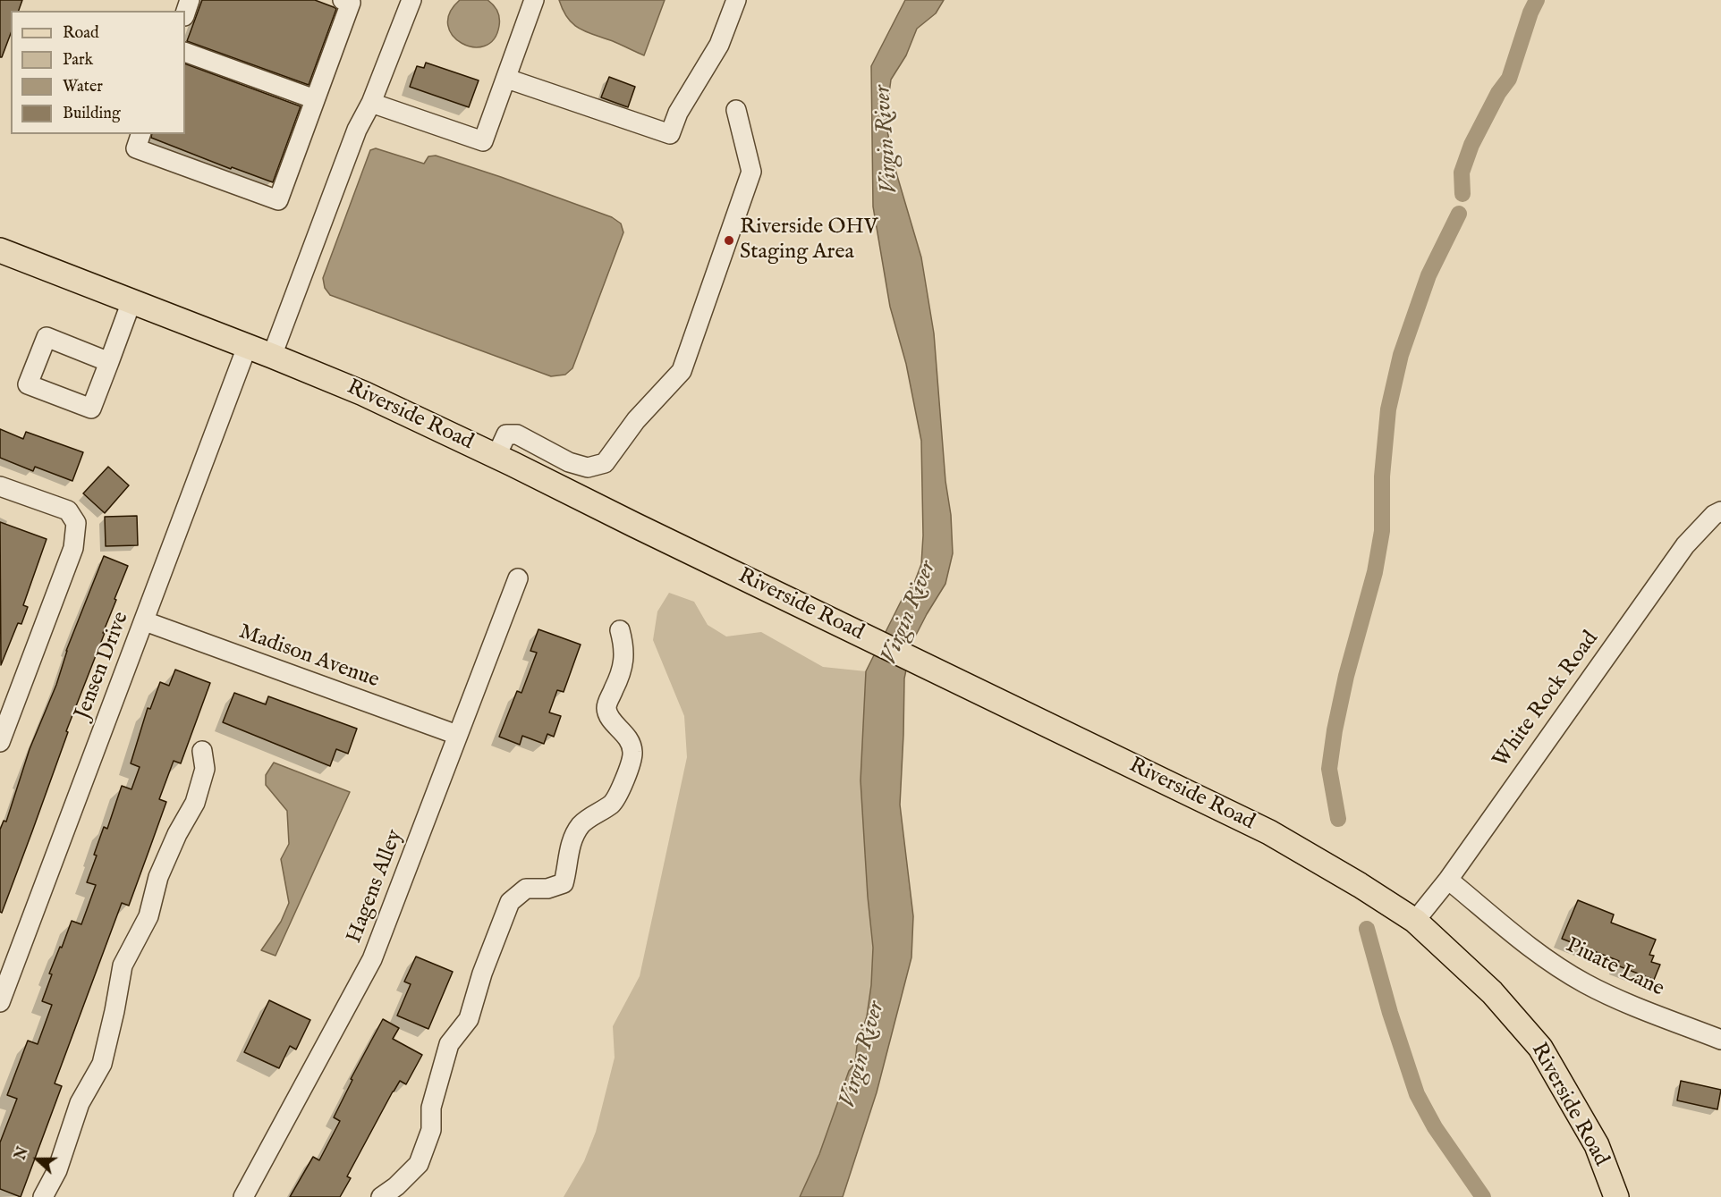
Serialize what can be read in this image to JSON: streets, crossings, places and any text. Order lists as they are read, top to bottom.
{
  "streets": {
    "main road": ["Riverside Road"],
    "street": [
      "Madison Avenue",
      "Jensen Drive",
      "White Rock Road",
      "Hagens Alley",
      "Piuate Lane"
    ]
  },
  "crossings": [
    ["Riverside Road", "Jensen Drive"],
    ["Riverside Road", "White Rock Road"],
    ["Madison Avenue", "Jensen Drive"],
    ["Madison Avenue", "Hagens Alley"],
    ["White Rock Road", "Piuate Lane"]
  ],
  "water": ["Virgin River"],
  "places": ["Riverside OHV Staging Area"],
  "legend": [
    "Road",
    "Park",
    "Water",
    "Building"
  ],
  "north": "left"
}
